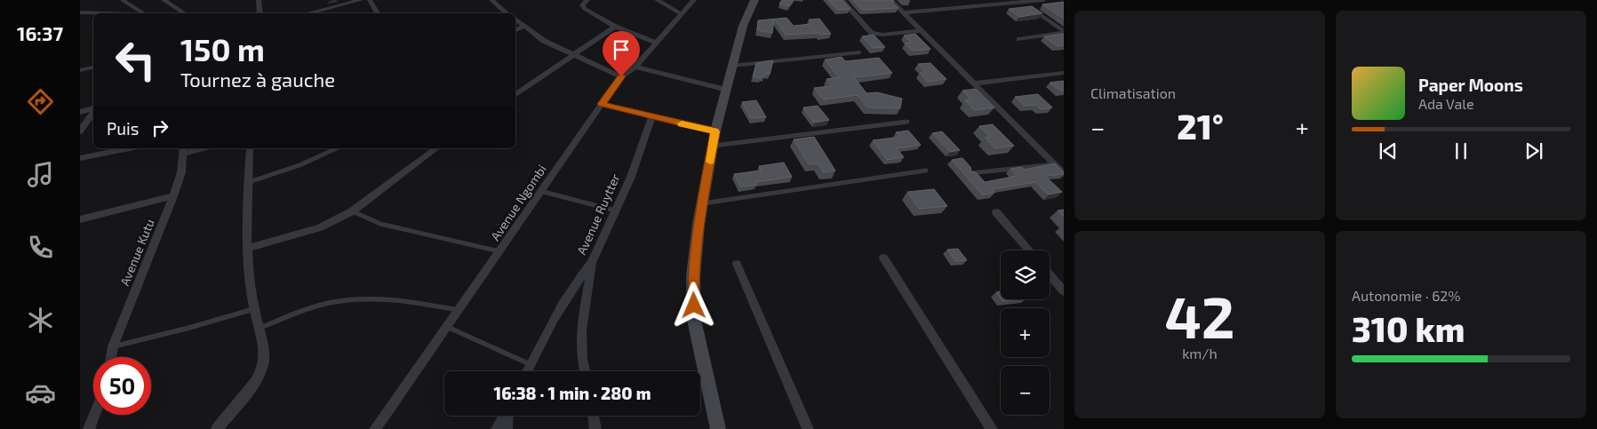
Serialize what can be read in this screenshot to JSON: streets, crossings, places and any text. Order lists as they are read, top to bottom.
{
  "streets": {
    "street": ["Avenue Ngombi", "Avenue Ruytter", "Avenue Kutu"]
  },
  "page": {
    "tabs": "16:37",
    "tile": [
      "Climatisation",
      ["42", "km/h"],
      ["Autonomie · 62%", "310 km"]
    ],
    "turn": ["150 m", "Tournez à gauche"],
    "song": ["Paper Moons", "Ada Vale"],
    "then": "Puis",
    "heat": ["−", "21°", "+"],
    "map_buttons": ["+", "−"],
    "limit": "50",
    "trip": "16:38 · 1 min · 280 m"
  }
}
